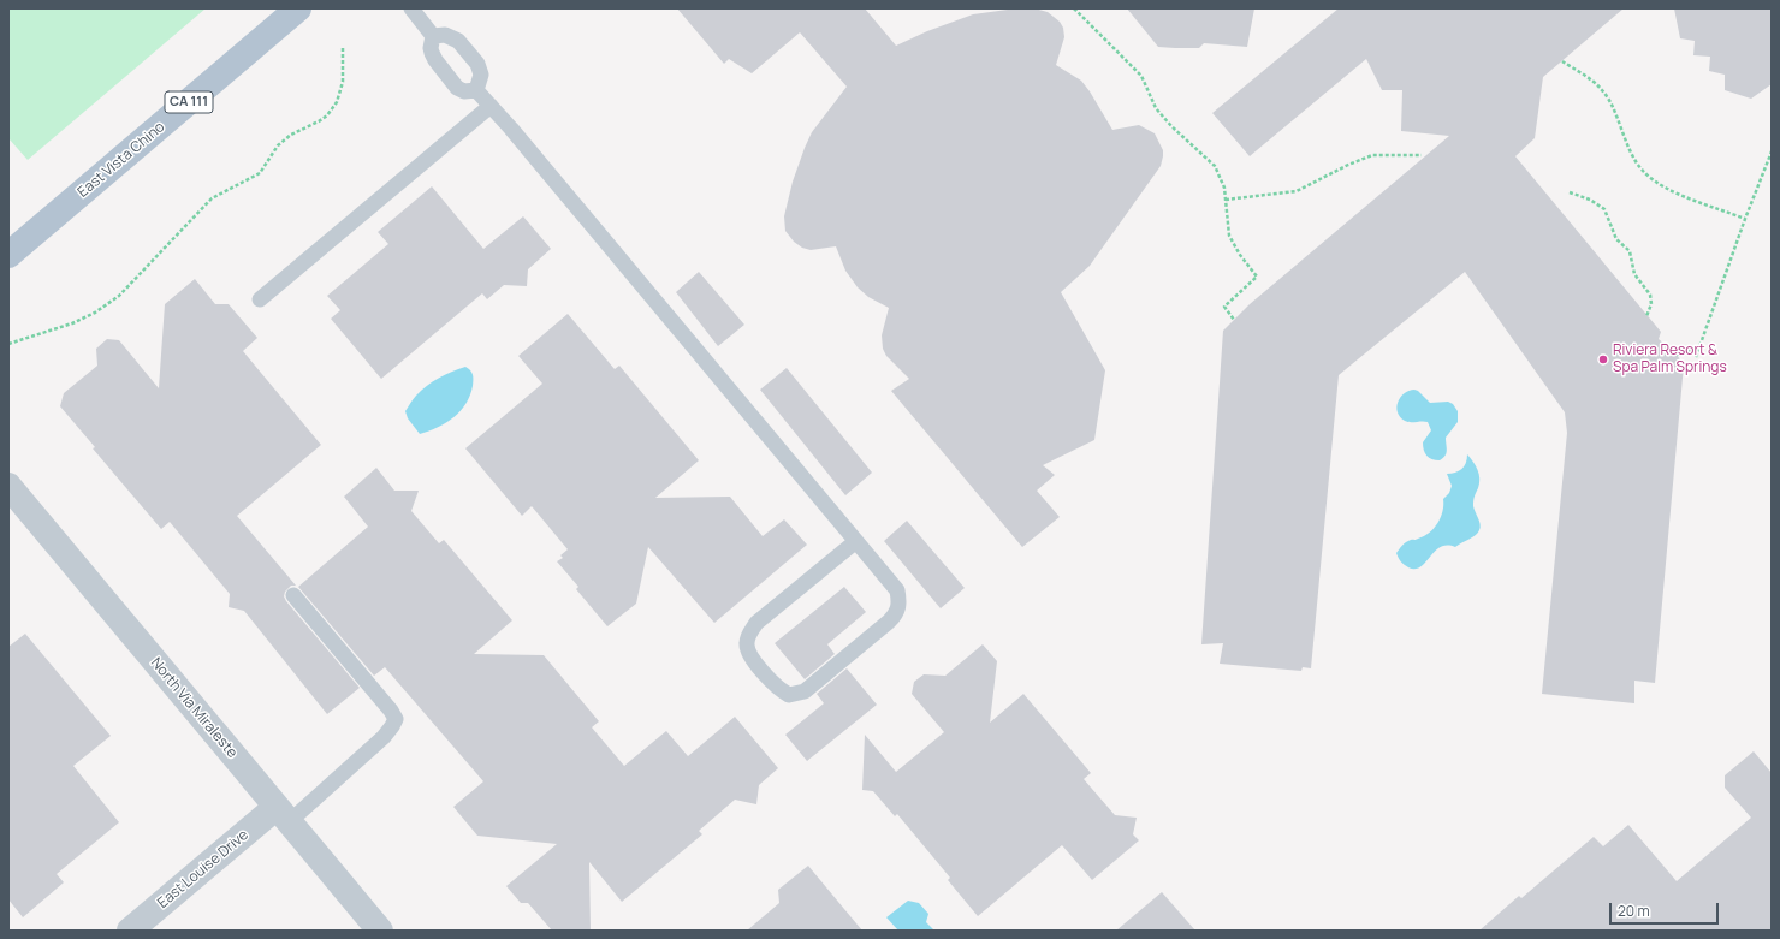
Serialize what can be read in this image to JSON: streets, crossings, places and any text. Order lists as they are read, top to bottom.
{
  "streets": {
    "main road": ["CA 111", "East Vista Chino"],
    "street": ["North Via Miraleste", "East Louise Drive"]
  },
  "crossings": [
    ["North Via Miraleste", "East Louise Drive"]
  ],
  "places": ["Riviera Resort & Spa Palm Springs"],
  "scale_bar": "20 m"
}
